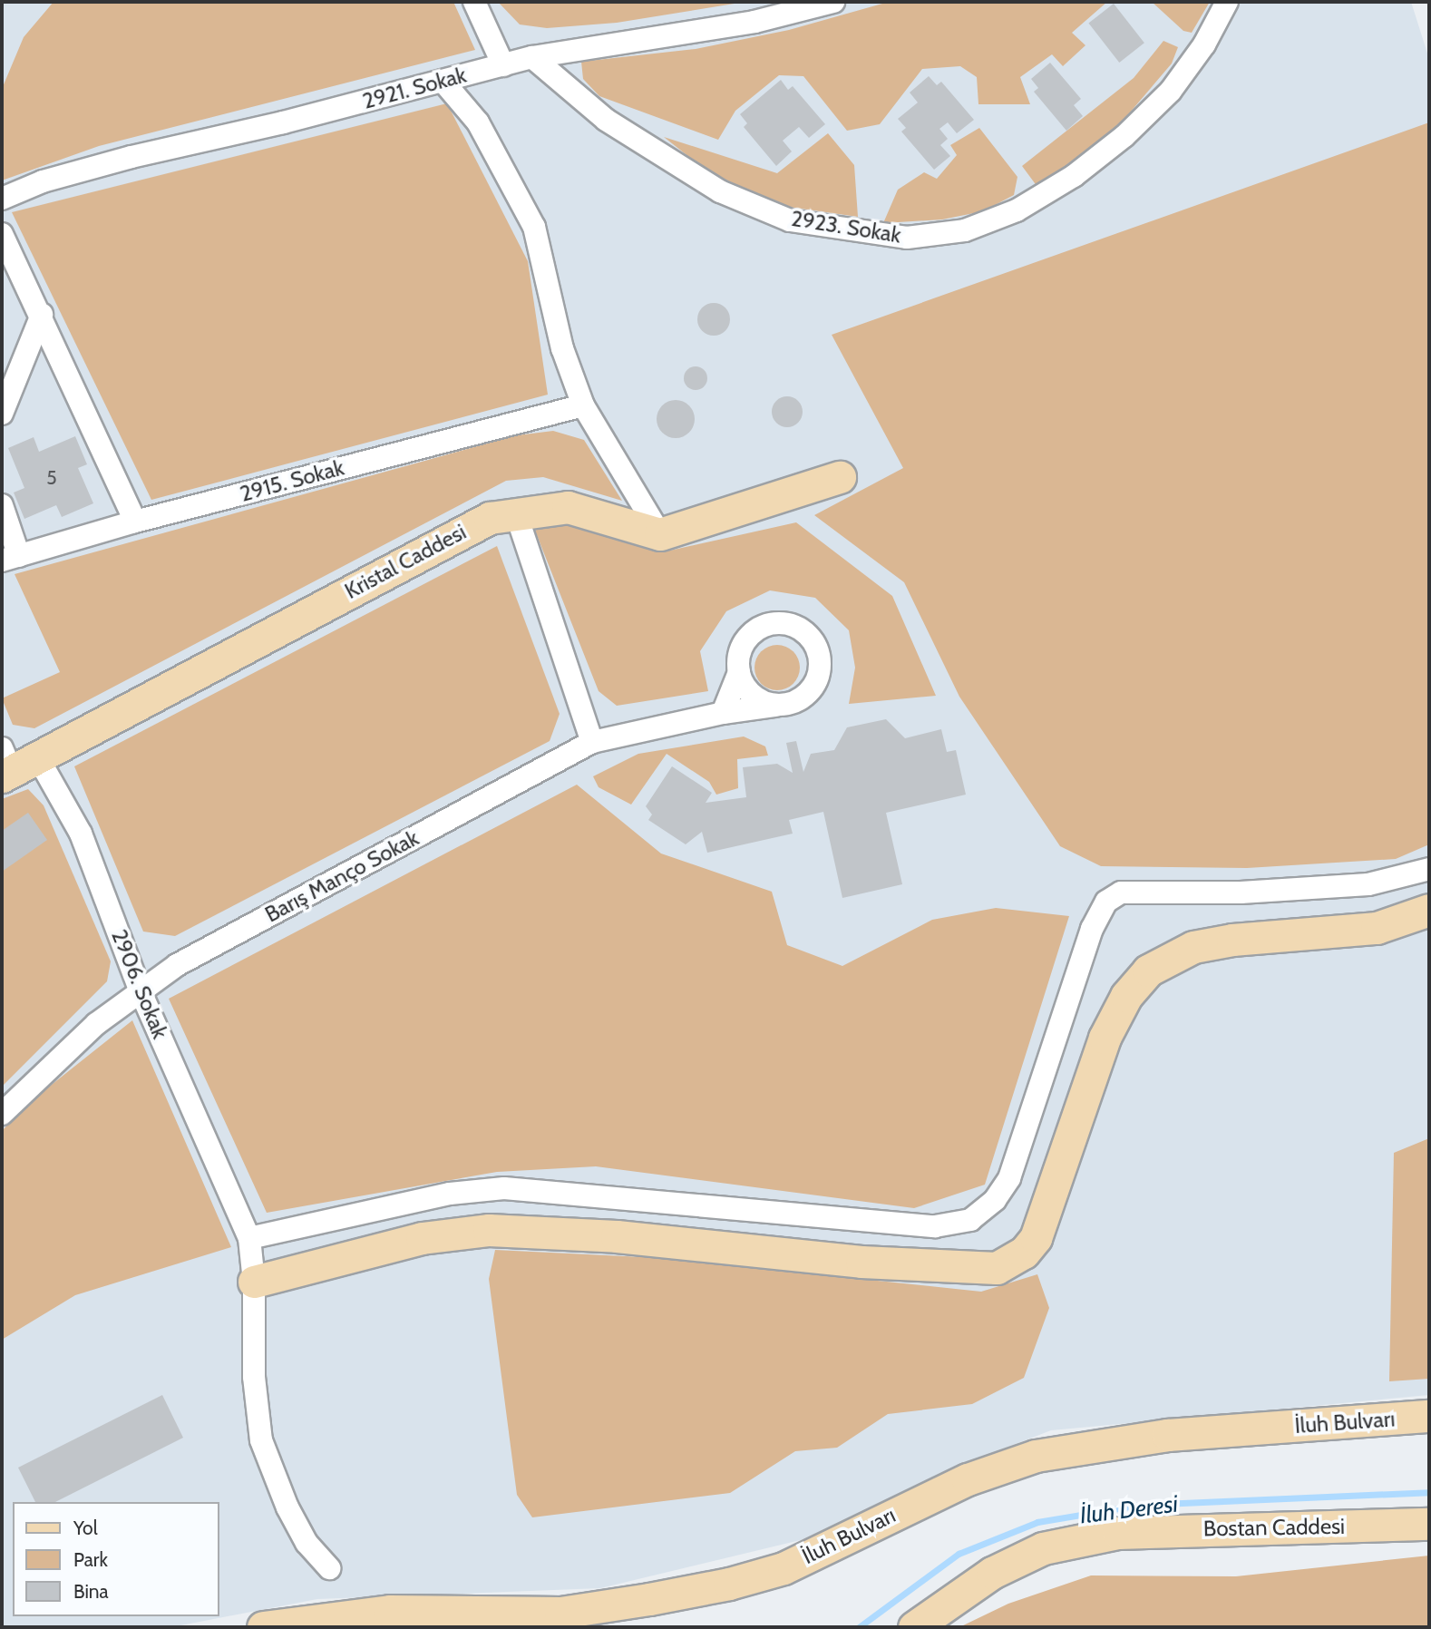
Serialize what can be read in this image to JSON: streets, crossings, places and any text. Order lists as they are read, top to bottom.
{
  "streets": {
    "street": [
      "2921. Sokak",
      "2923. Sokak",
      "2915. Sokak",
      "Kristal Caddesi",
      "Barış Manço Sokak",
      "2906. Sokak",
      "İluh Bulvarı",
      "Bostan Caddesi"
    ]
  },
  "crossings": [
    ["2921. Sokak", "2923. Sokak"],
    ["Kristal Caddesi", "2906. Sokak"],
    ["Barış Manço Sokak", "2906. Sokak"]
  ],
  "water": ["İluh Deresi"],
  "house_numbers": ["5"],
  "legend": ["Yol", "Park", "Bina"]
}
